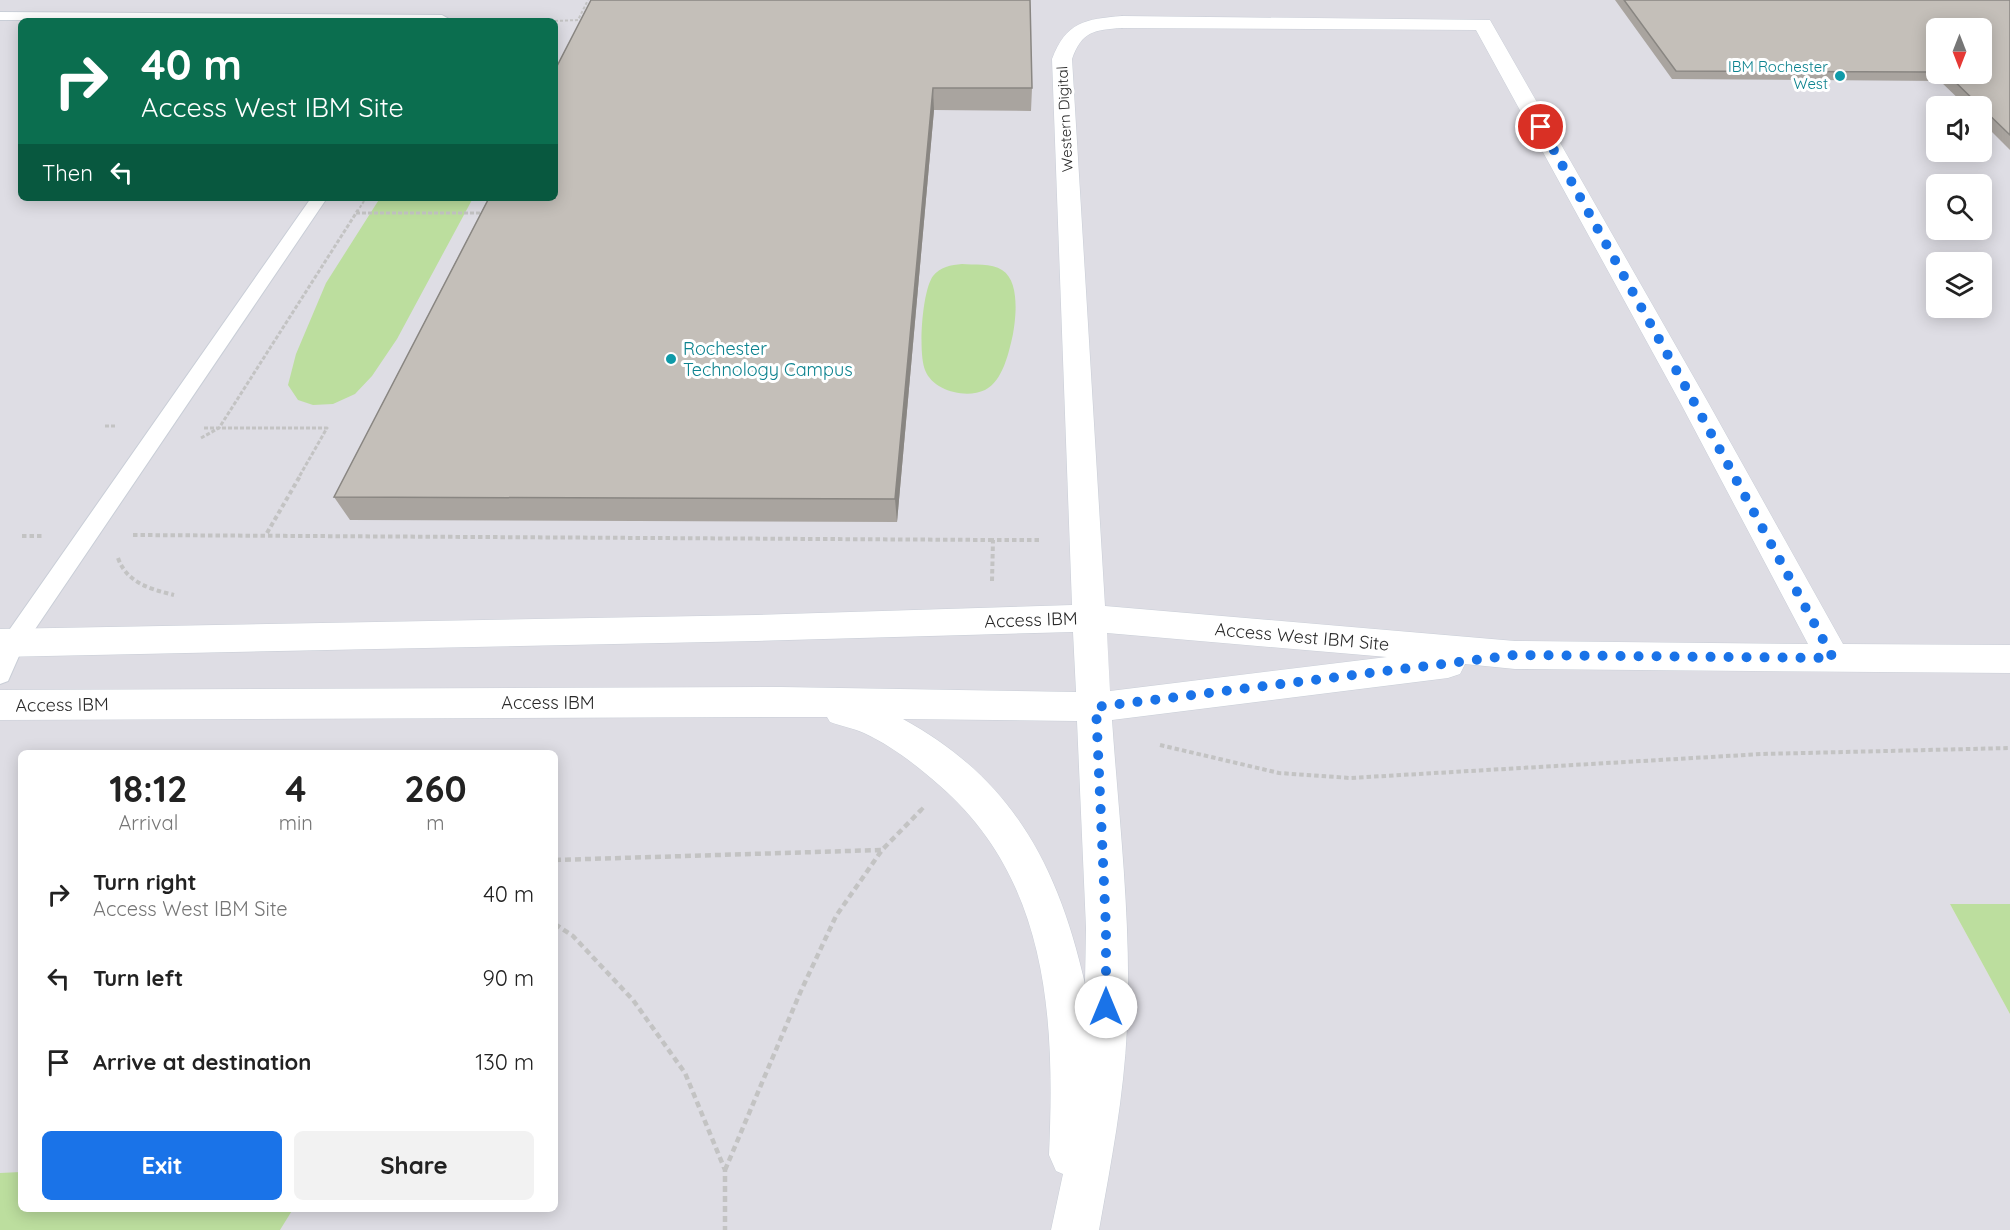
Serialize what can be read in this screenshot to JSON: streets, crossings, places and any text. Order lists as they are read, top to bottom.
{
  "streets": {
    "street": ["Western Digital", "Access IBM", "Access West IBM Site"]
  },
  "crossings": [
    ["Western Digital", "Access IBM"],
    ["Western Digital", "Access West IBM Site"],
    ["Access IBM", "Access West IBM Site"]
  ],
  "places": ["IBM Rochester West", "Rochester Technology Campus"],
  "north": "bottom",
  "page": {
    "turn": ["40 m", "Access West IBM Site"],
    "then": "Then",
    "eta": [
      "18:12",
      "Arrival",
      "4",
      "min",
      "260",
      "m"
    ],
    "list": [
      {
        "name": "Turn right",
        "note": "Access West IBM Site",
        "value": "40 m"
      },
      {
        "name": "Turn left",
        "value": "90 m"
      },
      {
        "name": "Arrive at destination",
        "value": "130 m"
      }
    ],
    "buttons": ["Exit", "Share"]
  }
}
